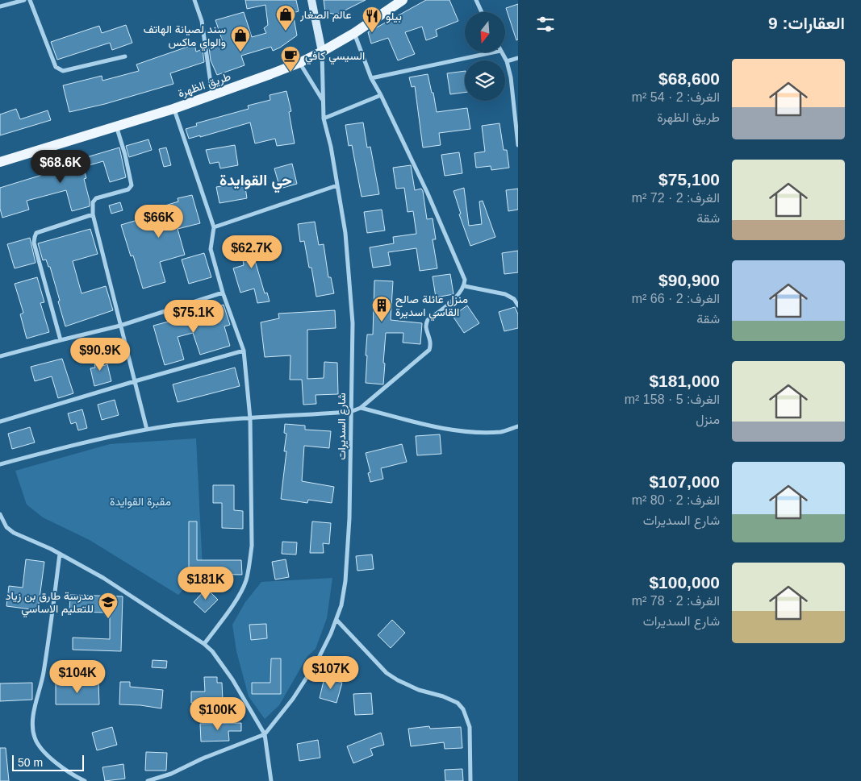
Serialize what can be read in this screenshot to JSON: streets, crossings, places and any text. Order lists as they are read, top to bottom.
{
  "streets": {
    "main road": ["طريق الظهرة"],
    "street": ["شارع السديرات"]
  },
  "crossings": [
    ["طريق الظهرة", "شارع السديرات"]
  ],
  "districts": ["حي القوايدة"],
  "parks": ["مقبرة القوايدة"],
  "places": {
    "shop": ["عالم الصغار", "سند لصيانة الهاتف والواي ماكس"],
    "restaurant": ["بيلو"],
    "cafe": ["السيسي كافي"],
    "building": ["منزل عائلة صالح القاسي اسديرة"],
    "school or university": ["مدرسة طارق بن زياد للتعليم الاساسي"]
  },
  "scale_bar": "50 m",
  "north": "bottom",
  "page": {
    "heading": "العقارات: 9",
    "list": [
      {
        "name": "$68,600",
        "note": "الغرف: 2 · 54 m² · طريق الظهرة"
      },
      {
        "name": "$75,100",
        "note": "الغرف: 2 · 72 m² · شقة"
      },
      {
        "name": "$90,900",
        "note": "الغرف: 2 · 66 m² · شقة"
      },
      {
        "name": "$181,000",
        "note": "الغرف: 5 · 158 m² · منزل"
      },
      {
        "name": "$107,000",
        "note": "الغرف: 2 · 80 m² · شارع السديرات"
      },
      {
        "name": "$100,000",
        "note": "الغرف: 2 · 78 m² · شارع السديرات"
      }
    ],
    "price": [
      "$68.6K",
      "$66K",
      "$62.7K",
      "$75.1K",
      "$90.9K",
      "$181K",
      "$107K",
      "$104K",
      "$100K"
    ],
    "scale": "50 m"
  }
}
